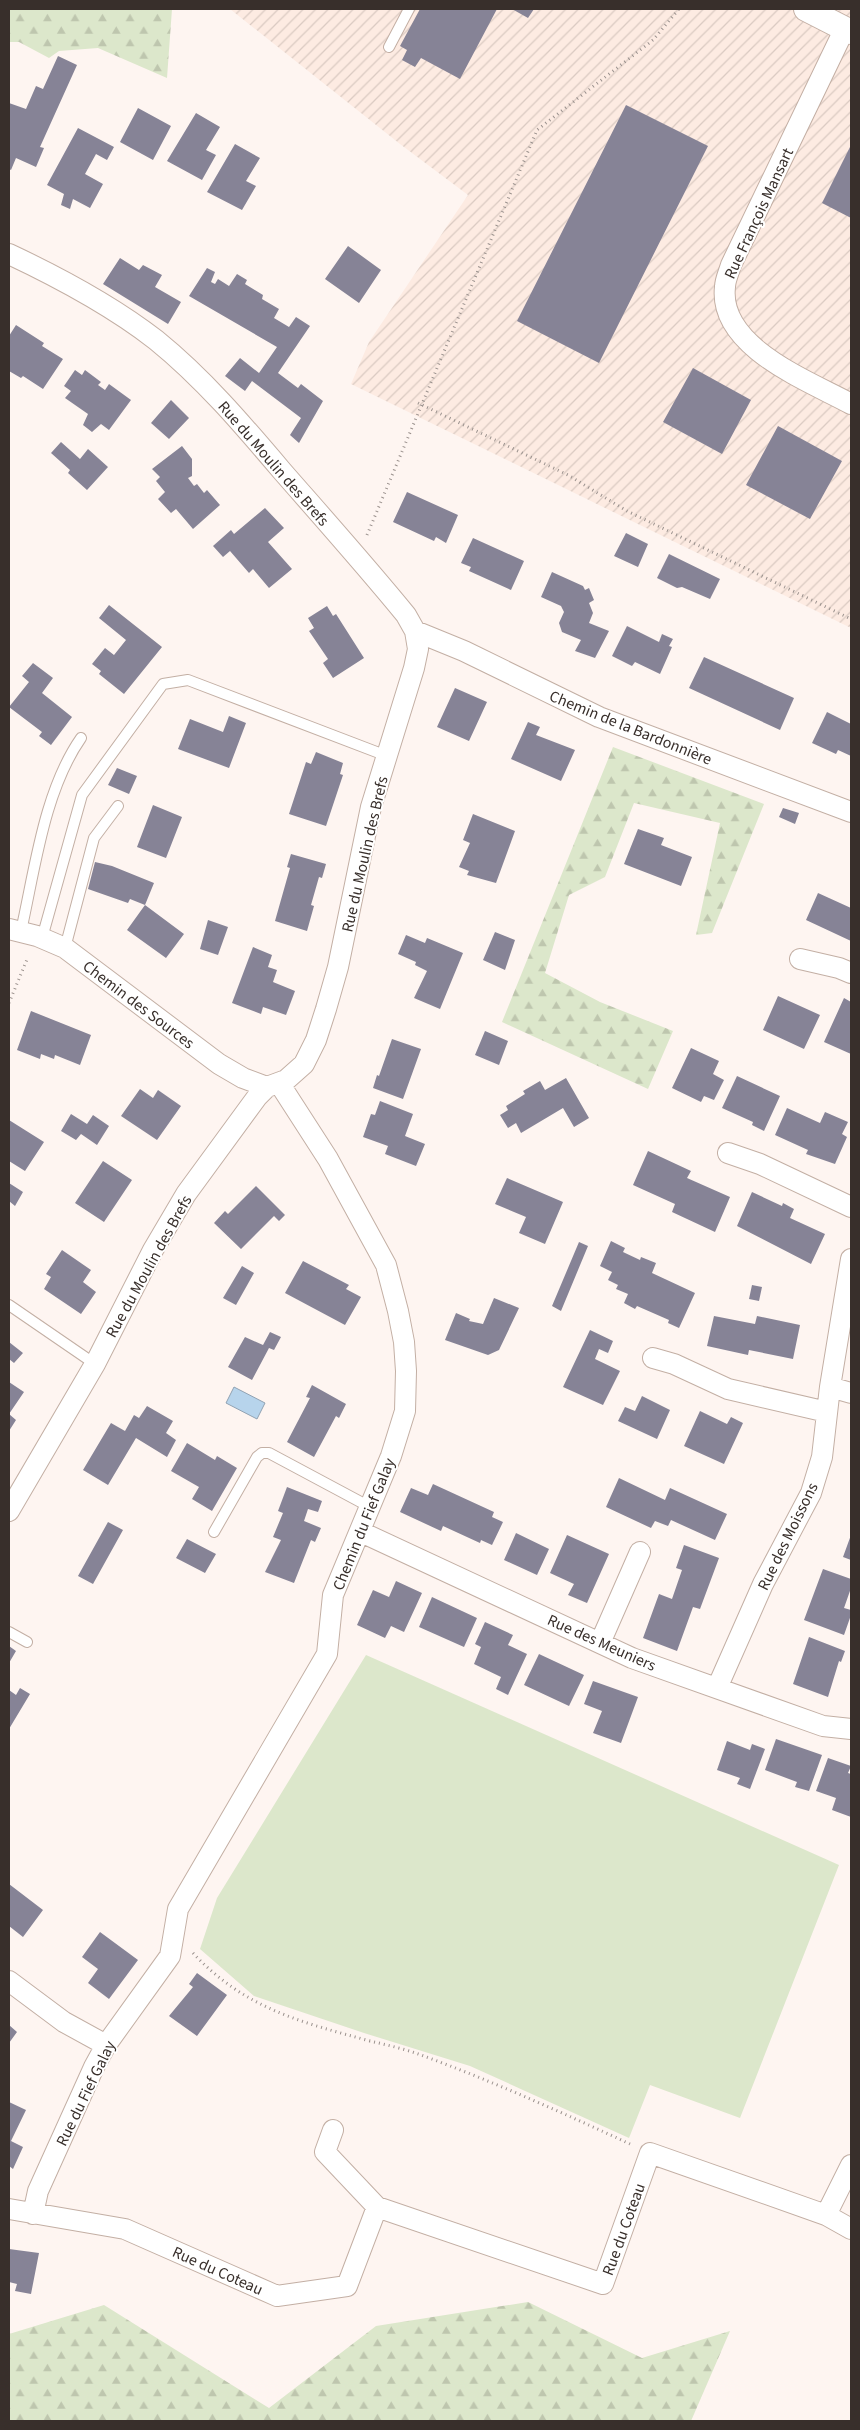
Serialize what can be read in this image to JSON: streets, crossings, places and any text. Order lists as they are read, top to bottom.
{
  "streets": {
    "street": [
      "Rue François Mansart",
      "Rue du Moulin des Brefs",
      "Chemin de la Bardonnière",
      "Chemin des Sources",
      "Chemin du Fief Galay",
      "Rue des Moissons",
      "Rue des Meuniers",
      "Rue du Fief Galay",
      "Rue du Coteau"
    ]
  },
  "crossings": [
    ["Rue du Moulin des Brefs", "Chemin de la Bardonnière"],
    ["Rue du Moulin des Brefs", "Chemin des Sources"],
    ["Rue du Moulin des Brefs", "Chemin du Fief Galay"],
    ["Chemin des Sources", "Chemin du Fief Galay"],
    ["Chemin du Fief Galay", "Rue des Meuniers"],
    ["Chemin du Fief Galay", "Rue du Fief Galay"],
    ["Rue des Moissons", "Rue des Meuniers"],
    ["Rue du Fief Galay", "Rue du Coteau"]
  ]
}
